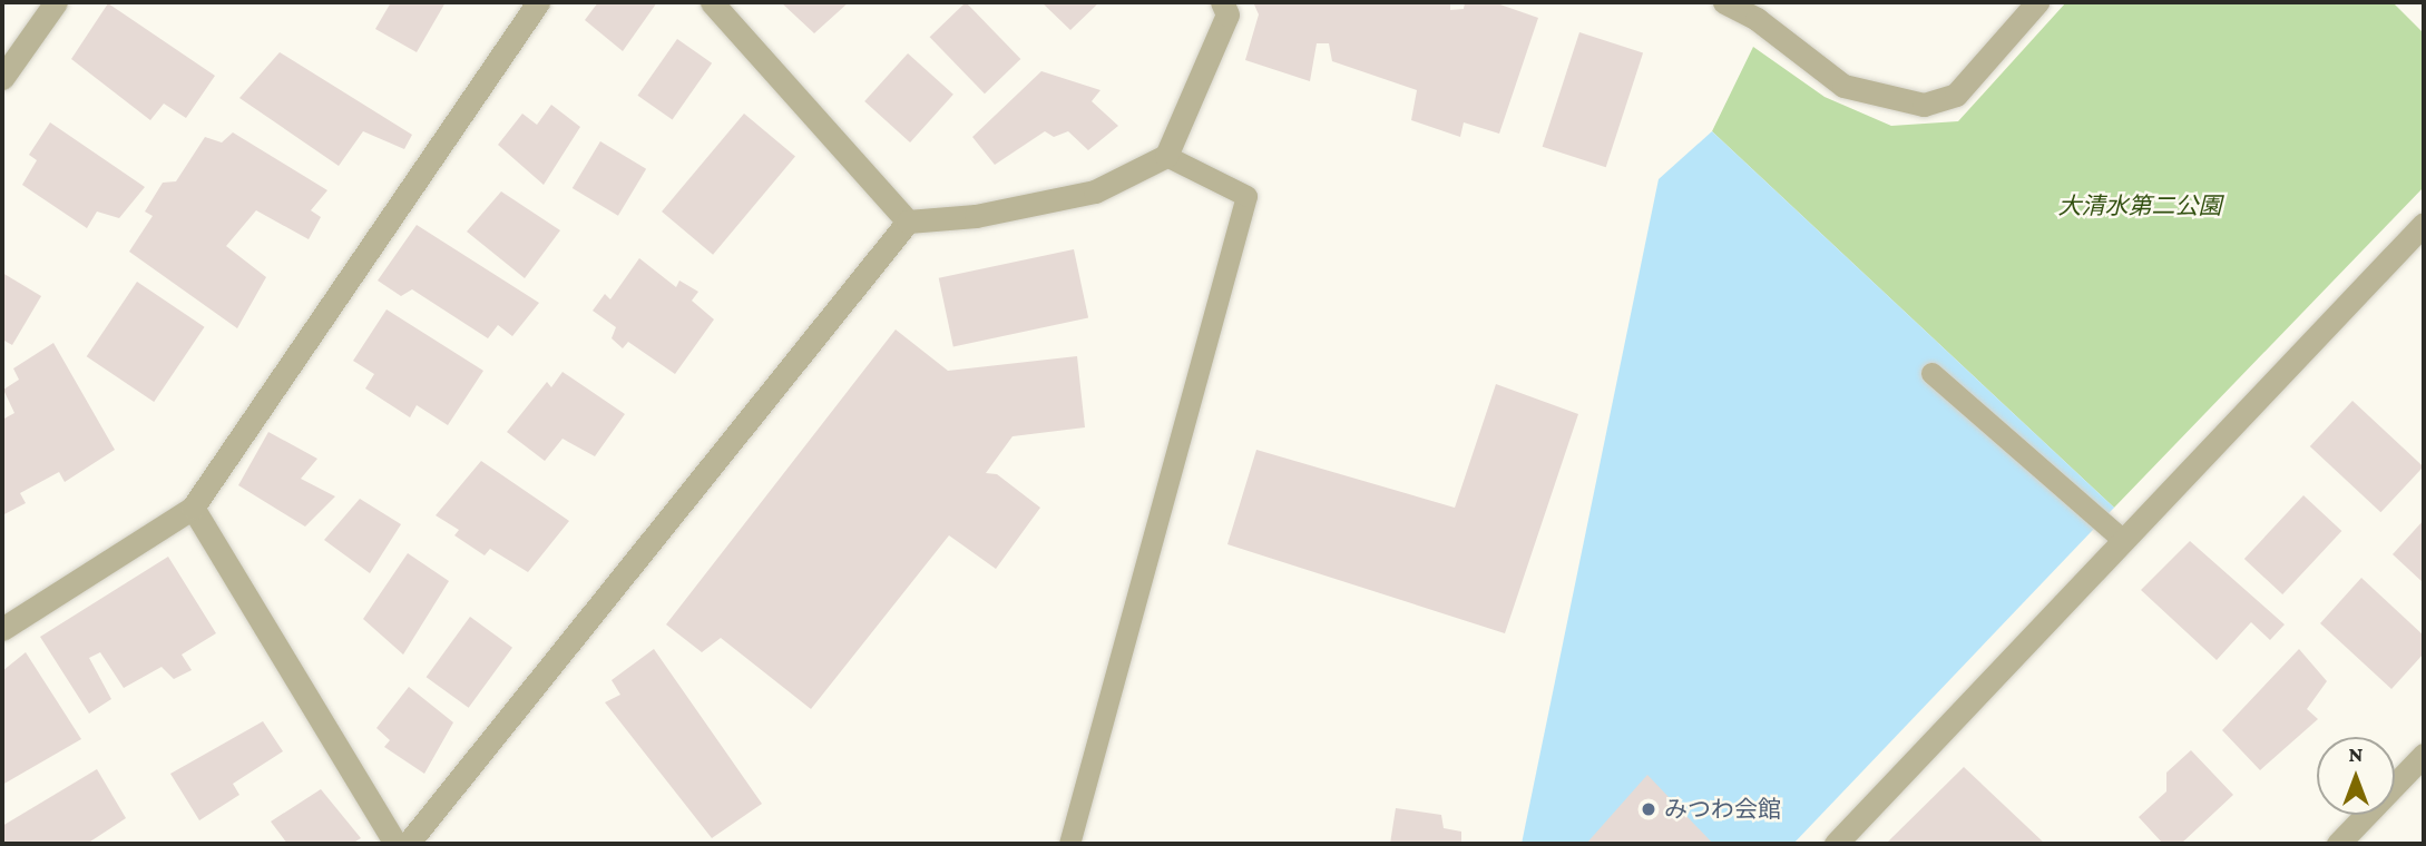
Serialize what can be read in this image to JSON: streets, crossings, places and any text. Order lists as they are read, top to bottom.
{
  "parks": ["大清水第二公園"],
  "places": ["みつわ会館"],
  "north": "top"
}
